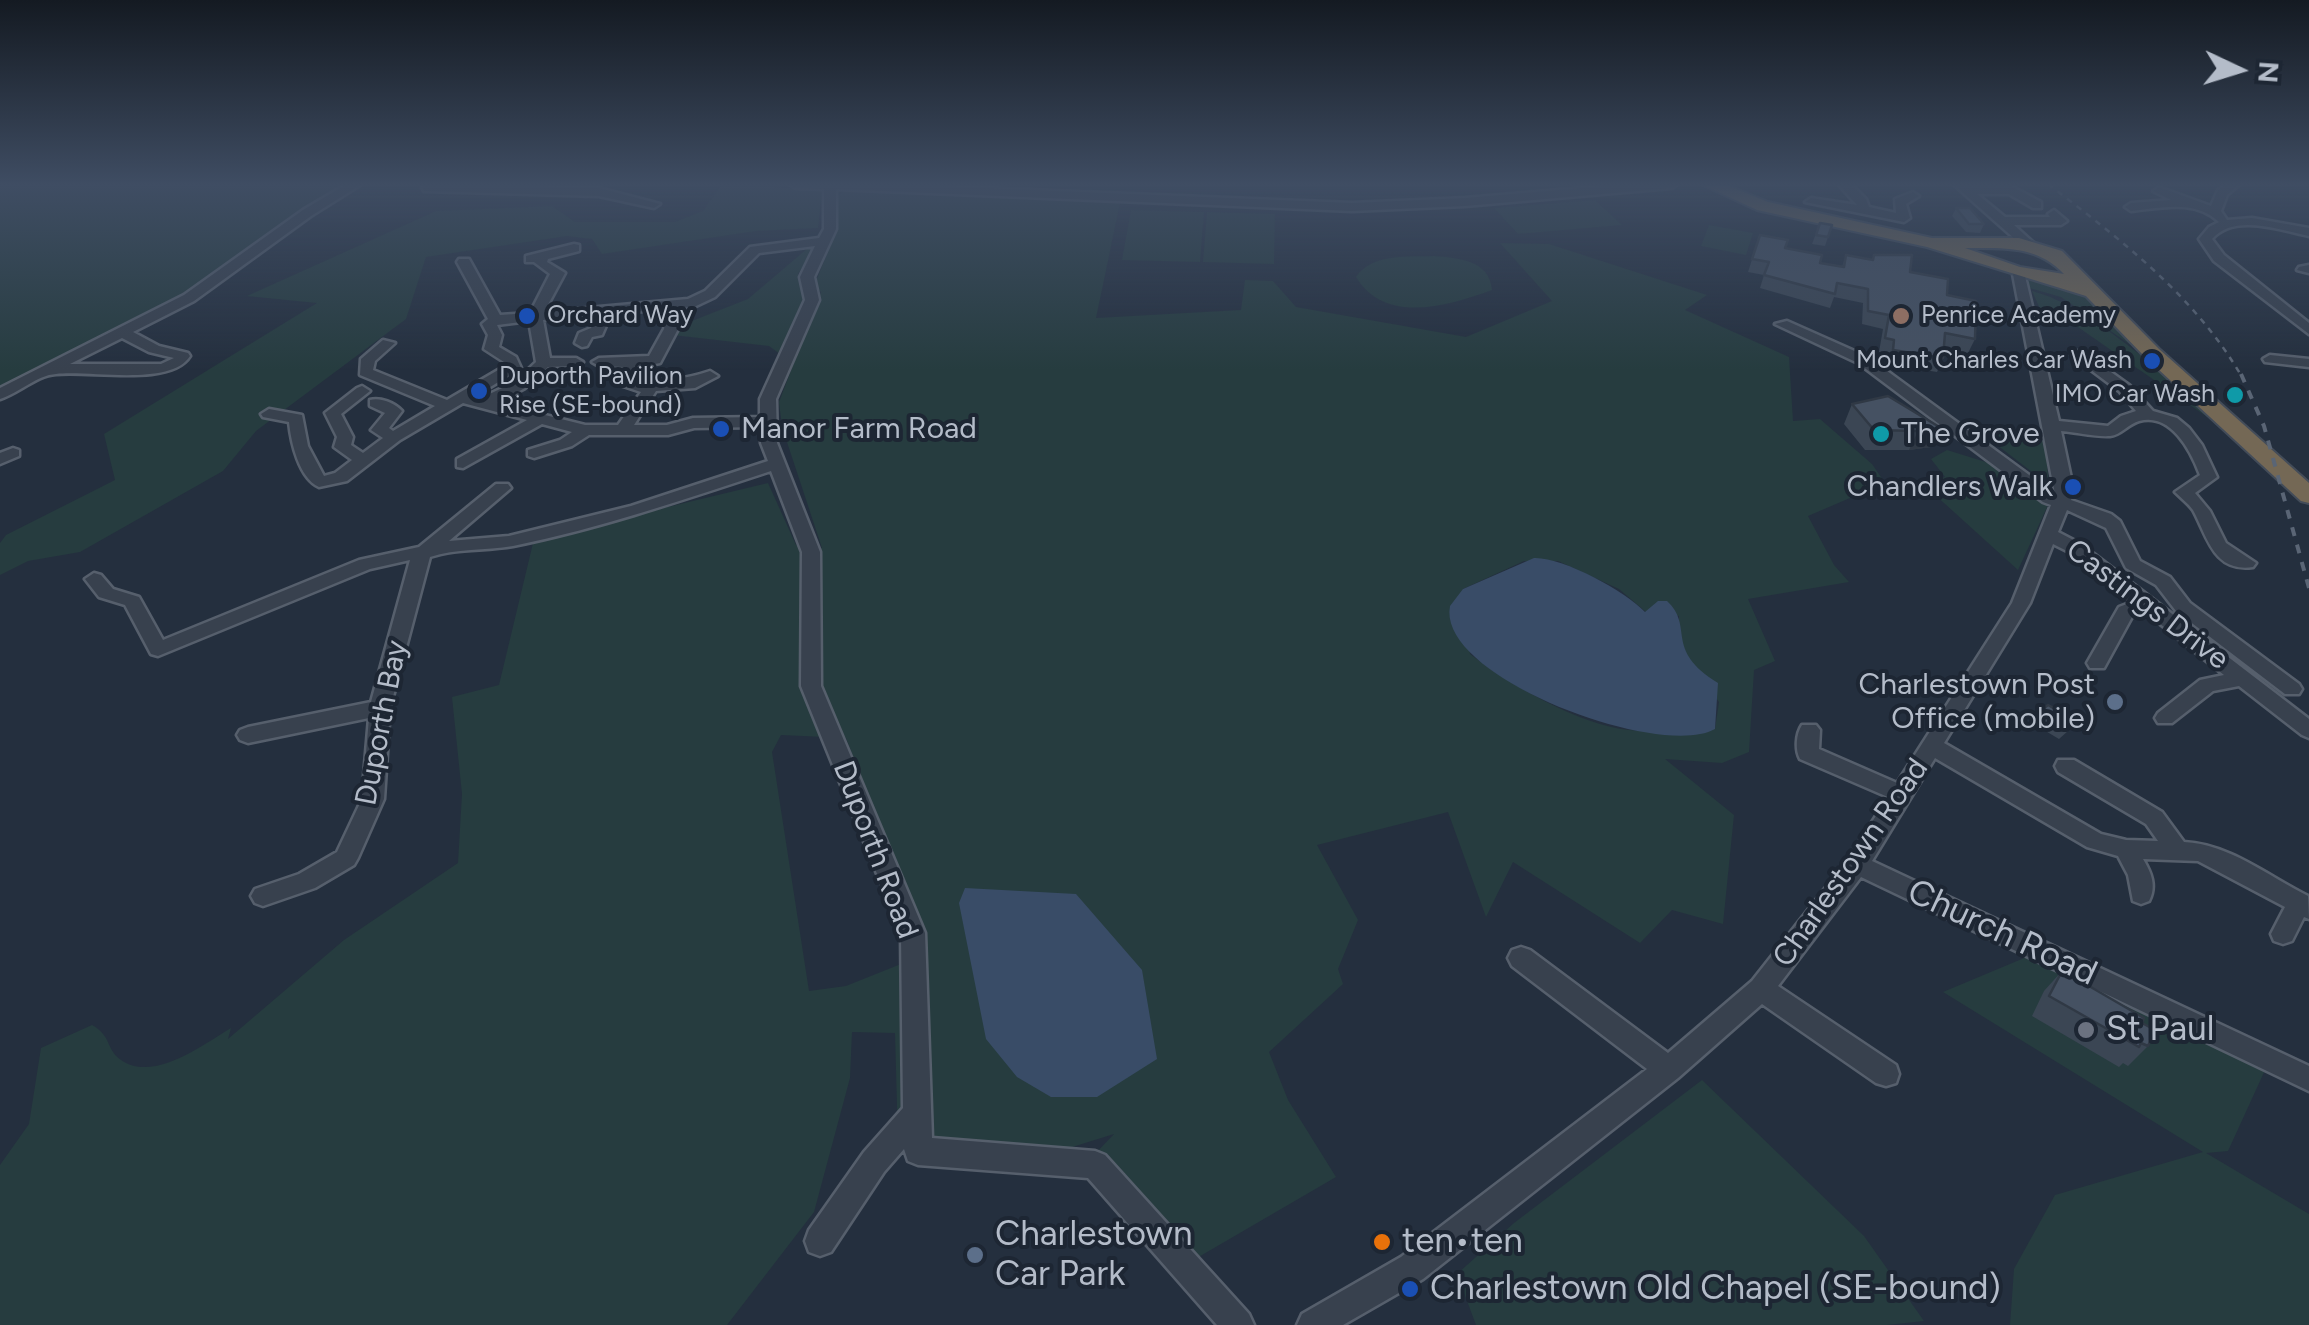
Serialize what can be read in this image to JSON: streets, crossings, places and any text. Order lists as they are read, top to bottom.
{
  "streets": {
    "street": [
      "Castings Drive",
      "Duporth Bay",
      "Duporth Road",
      "Charlestown Road",
      "Church Road"
    ]
  },
  "crossings": [
    ["Castings Drive", "Charlestown Road"],
    ["Charlestown Road", "Church Road"]
  ],
  "places": [
    "Orchard Way",
    "Penrice Academy",
    "Mount Charles Car Wash",
    "Duporth Pavilion Rise (SE-bound)",
    "IMO Car Wash",
    "Manor Farm Road",
    "The Grove",
    "Chandlers Walk",
    "Charlestown Post Office (mobile)",
    "St Paul",
    "ten•ten",
    "Charlestown Car Park",
    "Charlestown Old Chapel (SE-bound)"
  ],
  "north": "right"
}
